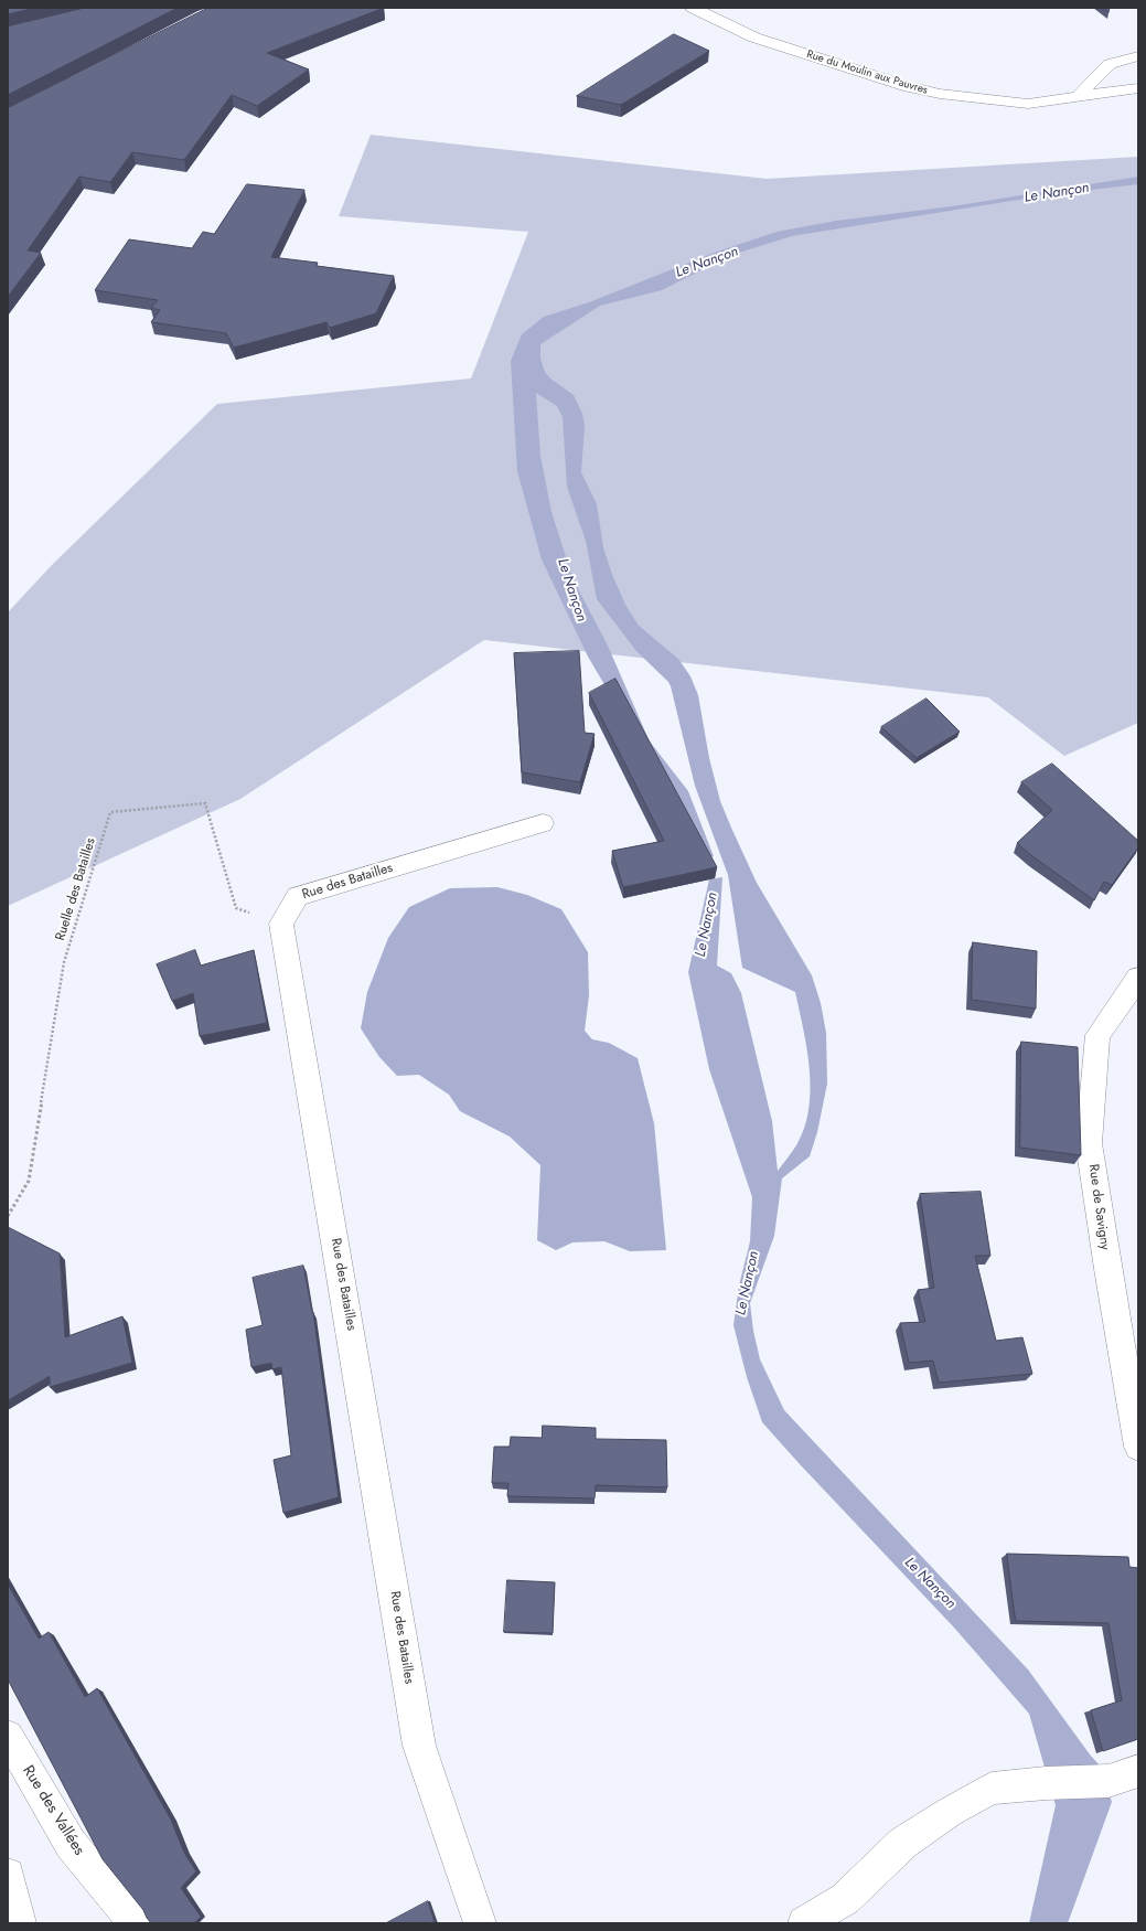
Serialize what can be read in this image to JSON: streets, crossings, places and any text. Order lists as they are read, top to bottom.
{
  "streets": {
    "street": [
      "Rue du Moulin aux Pauvres",
      "Rue des Batailles",
      "Rue de Savigny",
      "Rue des Vallées"
    ],
    "path": ["Ruelle des Batailles"]
  },
  "crossings": [
    ["Rue des Batailles", "Ruelle des Batailles"]
  ],
  "water": ["Le Nançon"]
}
